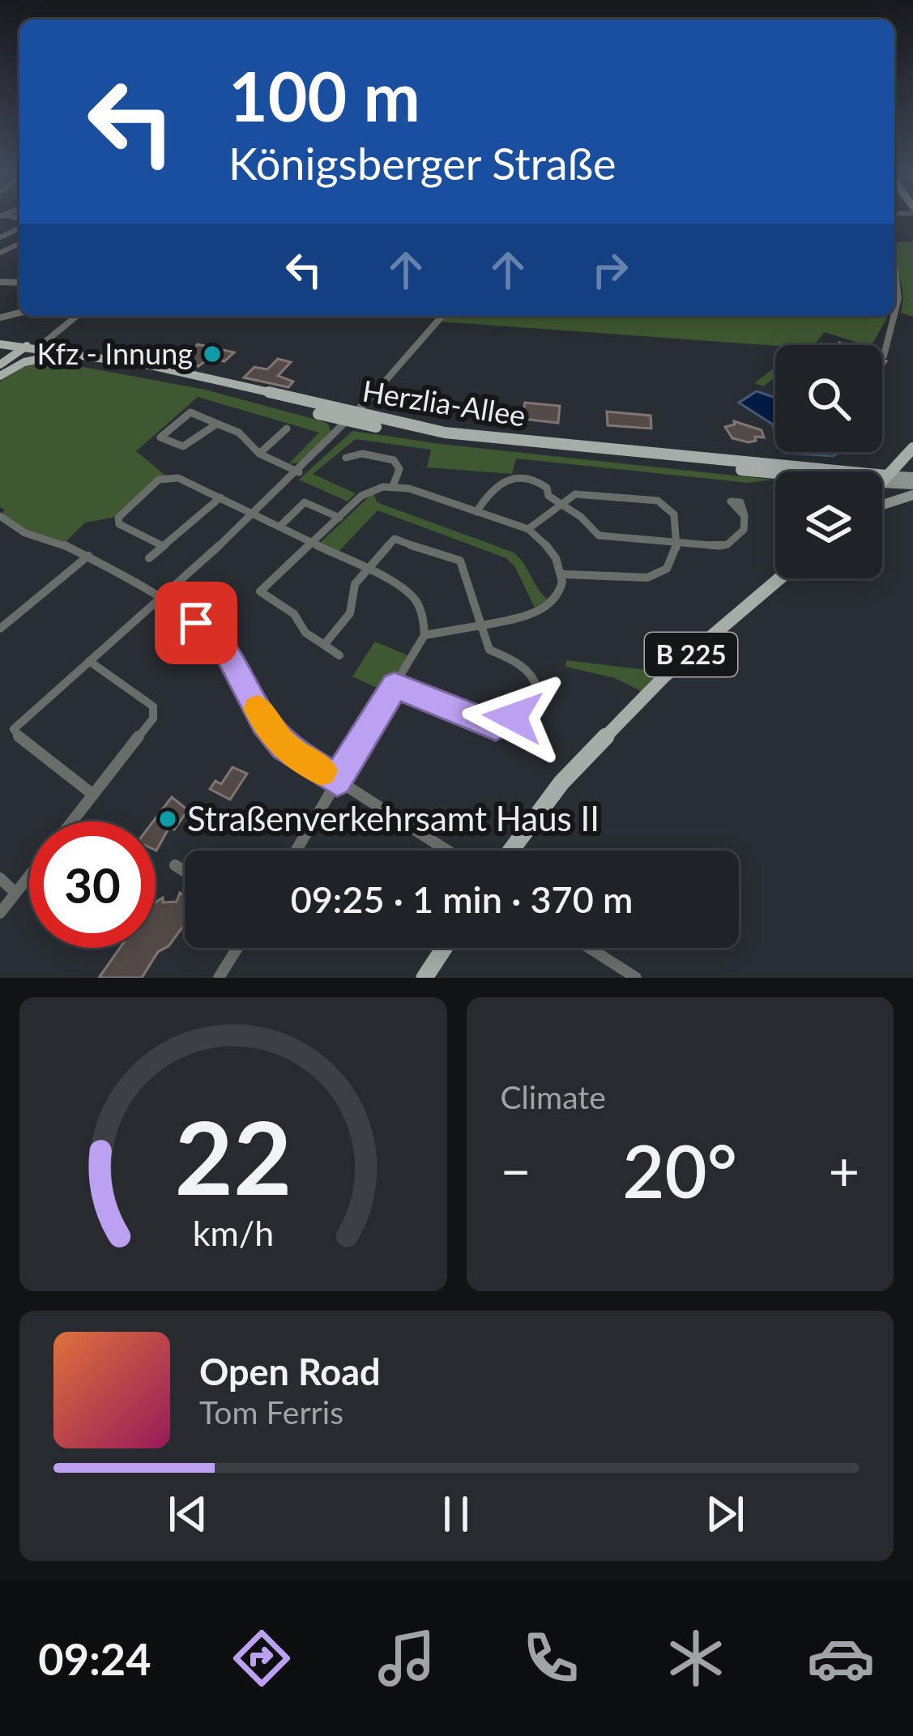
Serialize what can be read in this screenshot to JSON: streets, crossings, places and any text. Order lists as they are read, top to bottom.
{
  "streets": {
    "main road": ["Herzlia-Allee", "B 225"]
  },
  "places": ["Kfz - Innung", "Straßenverkehrsamt Haus II"],
  "page": {
    "turn": ["100 m", "Königsberger Straße"],
    "limit": "30",
    "trip": "09:25 · 1 min · 370 m",
    "tile": "Climate",
    "heat": ["−", "20°", "+"],
    "song": ["Open Road", "Tom Ferris"],
    "tabs": "09:24",
    "gauge": ["22", "km/h"]
  }
}
